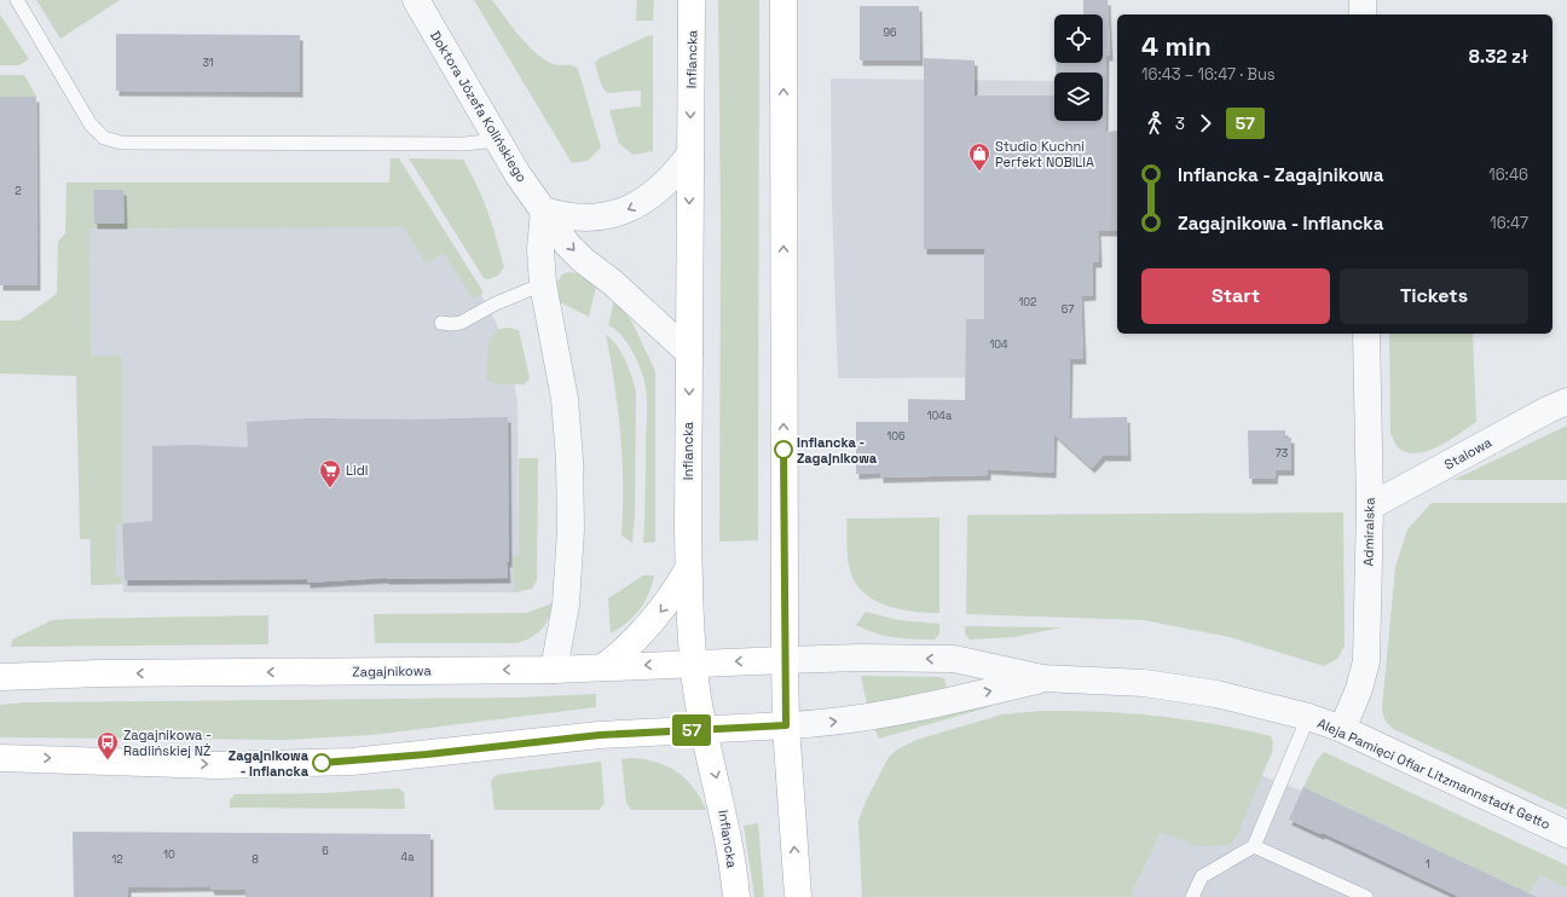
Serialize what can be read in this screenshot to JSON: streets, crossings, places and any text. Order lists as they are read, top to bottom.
{
  "streets": {
    "main road": ["Inflancka", "Zagajnikowa"],
    "street": [
      "Doktora Józefa Kolińskiego",
      "Stalowa",
      "Admiralska",
      "Aleja Pamięci Ofiar Litzmannstadt Getto"
    ]
  },
  "crossings": [
    ["Inflancka", "Doktora Józefa Kolińskiego"],
    ["Inflancka", "Zagajnikowa"],
    ["Stalowa", "Admiralska"],
    ["Admiralska", "Aleja Pamięci Ofiar Litzmannstadt Getto"],
    ["Zagajnikowa", "Aleja Pamięci Ofiar Litzmannstadt Getto"]
  ],
  "one_way": ["Doktora Józefa Kolińskiego"],
  "places": {
    "shop": ["Studio Kuchni Perfekt NOBILIA"],
    "other": ["Inflancka - Zagajnikowa", "Zagajnikowa - Inflancka"],
    "supermarket": ["Lidl"],
    "bus stop": ["Zagajnikowa - Radlińskiej NŻ"]
  },
  "lines": ["bus line 57"],
  "house_numbers": [
    "96",
    "31",
    "2",
    "102",
    "67",
    "104",
    "104a",
    "106",
    "73",
    "6",
    "10",
    "4a",
    "12",
    "8",
    "1"
  ],
  "page": {
    "on_map": "57",
    "heading": ["4 min", "16:43 – 16:47 · Bus", "8.32 zł"],
    "legs": ["3", "57"],
    "list": [
      {
        "name": "Inflancka - Zagajnikowa",
        "value": "16:46"
      },
      {
        "name": "Zagajnikowa - Inflancka",
        "value": "16:47"
      }
    ],
    "buttons": ["Start", "Tickets"]
  }
}
